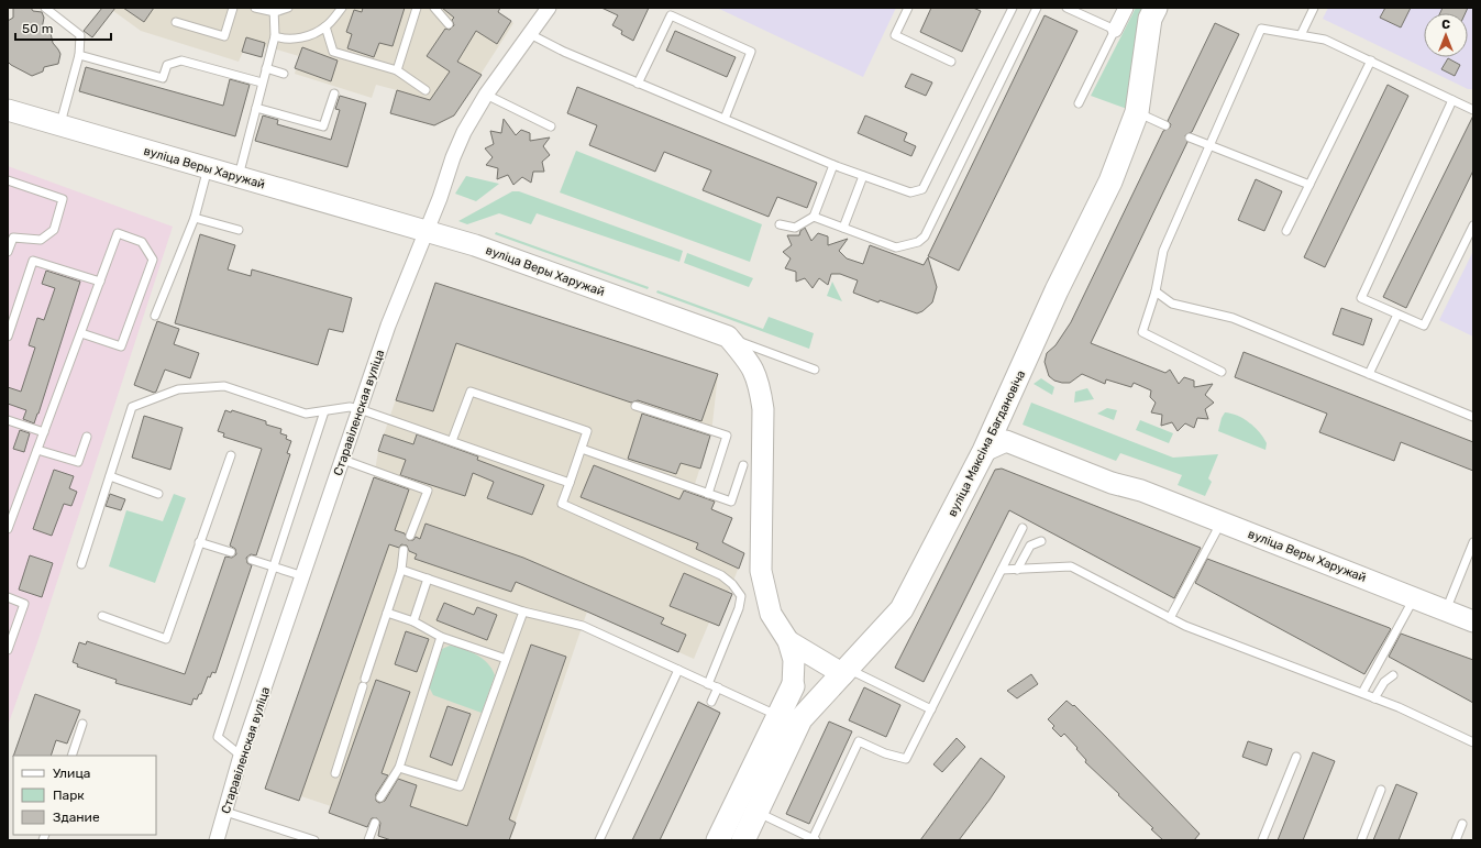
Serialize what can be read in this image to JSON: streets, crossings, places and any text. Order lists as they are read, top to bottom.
{
  "streets": {
    "main road": ["вуліца Веры Харужай", "вуліца Максіма Багдановіча"],
    "street": ["Старавіленская вуліца"]
  },
  "crossings": [
    ["вуліца Веры Харужай", "Старавіленская вуліца"],
    ["вуліца Веры Харужай", "вуліца Максіма Багдановіча"]
  ],
  "legend": ["Улица", "Парк", "Здание"],
  "scale_bar": "50 m",
  "north": "top"
}
